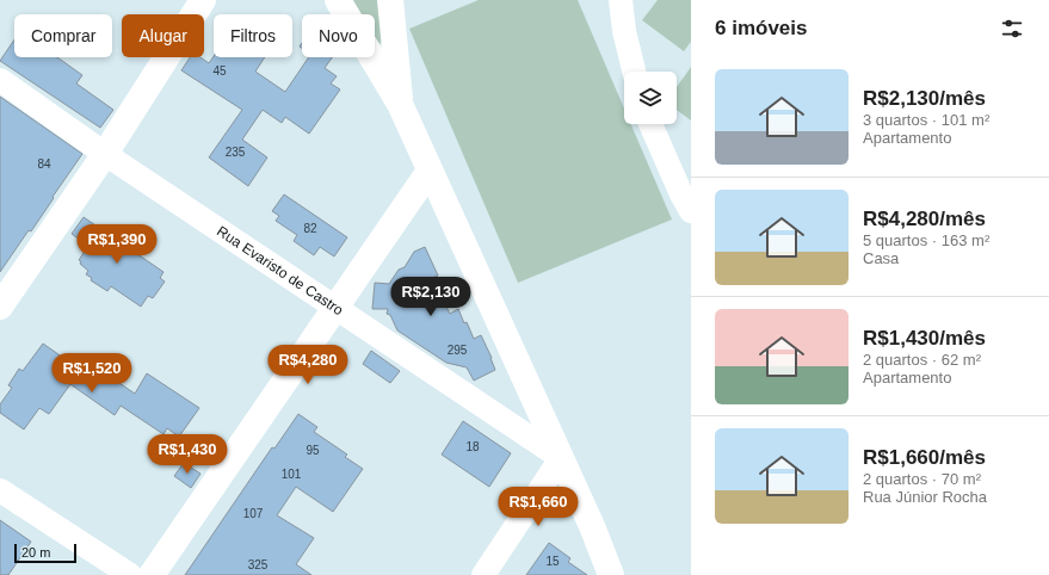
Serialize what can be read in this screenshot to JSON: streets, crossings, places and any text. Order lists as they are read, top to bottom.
{
  "streets": {
    "street": ["Rua Evaristo de Castro"]
  },
  "house_numbers": [
    "45",
    "235",
    "84",
    "82",
    "295",
    "18",
    "95",
    "101",
    "107",
    "15",
    "325"
  ],
  "scale_bar": "20 m",
  "page": {
    "heading": "6 imóveis",
    "chip": [
      "Comprar",
      "Alugar",
      "Filtros",
      "Novo"
    ],
    "list": [
      {
        "name": "R$2,130/mês",
        "note": "3 quartos · 101 m² · Apartamento"
      },
      {
        "name": "R$4,280/mês",
        "note": "5 quartos · 163 m² · Casa"
      },
      {
        "name": "R$1,430/mês",
        "note": "2 quartos · 62 m² · Apartamento"
      },
      {
        "name": "R$1,660/mês",
        "note": "2 quartos · 70 m² · Rua Júnior Rocha"
      }
    ],
    "price": [
      "R$1,390",
      "R$2,130",
      "R$4,280",
      "R$1,520",
      "R$1,430",
      "R$1,660"
    ],
    "scale": "20 m"
  }
}
